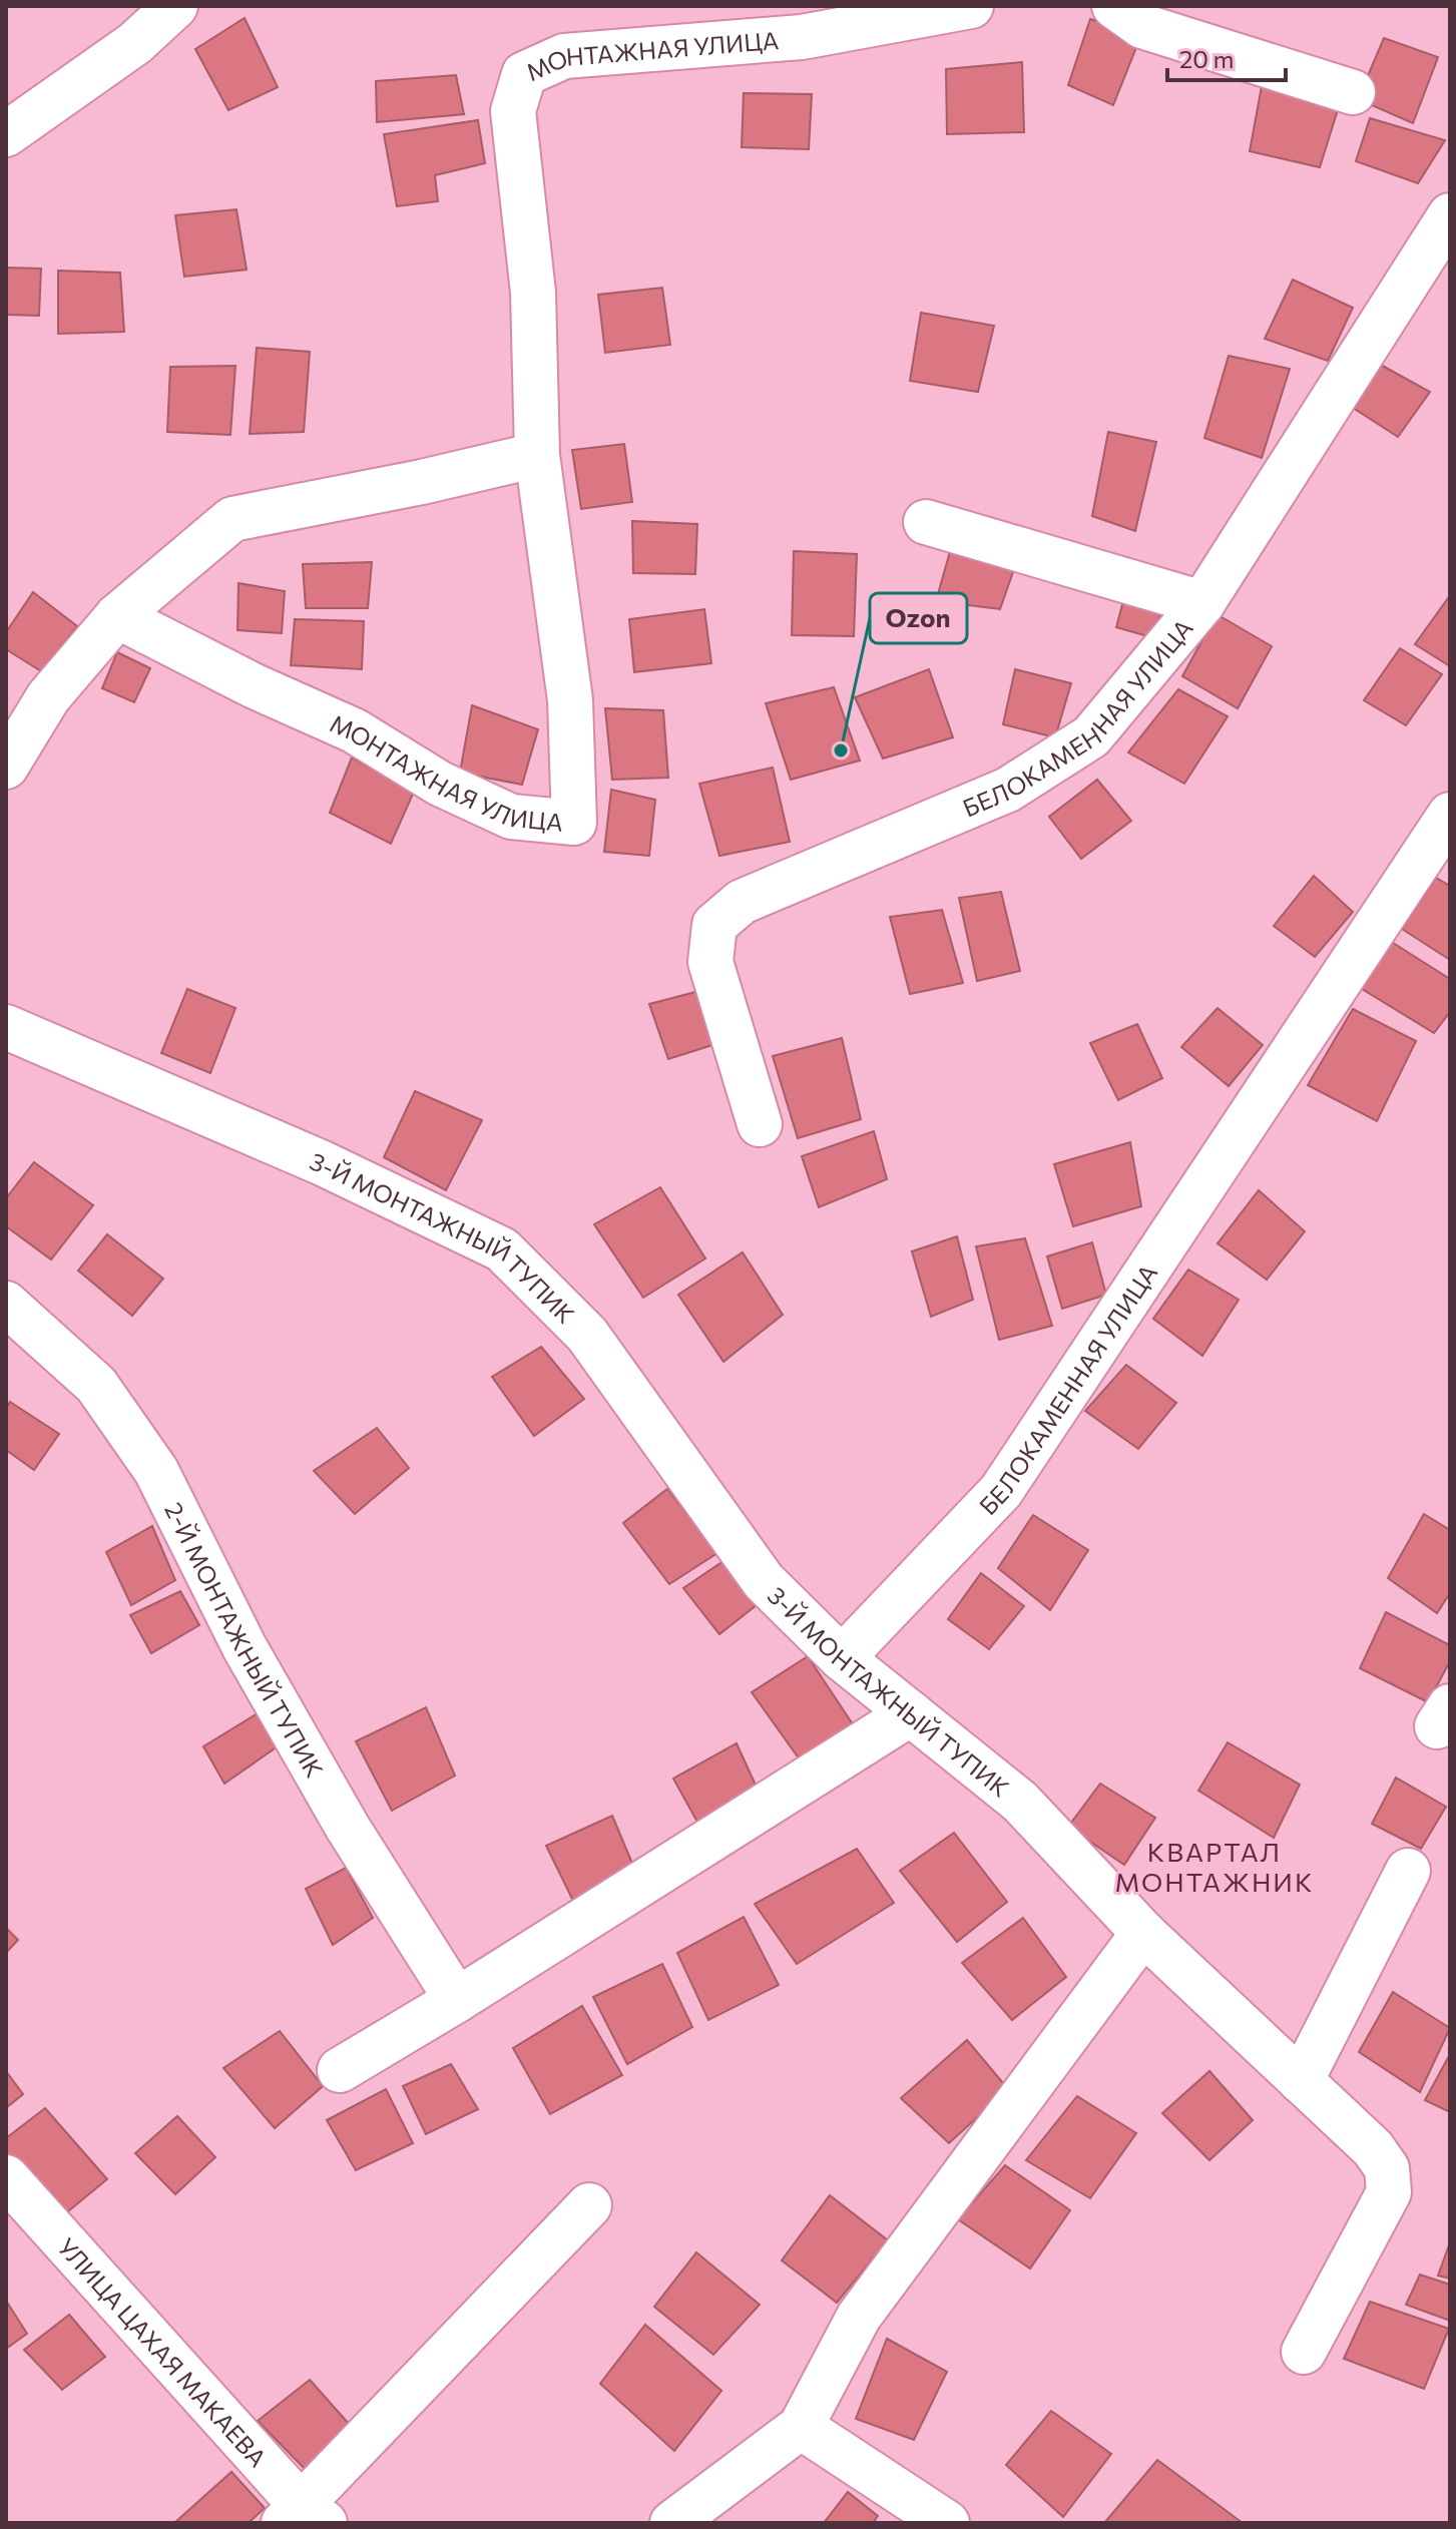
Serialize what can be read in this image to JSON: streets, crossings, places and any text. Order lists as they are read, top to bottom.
{
  "streets": {
    "street": [
      "МОНТАЖНАЯ УЛИЦА",
      "БЕЛОКАМЕННАЯ УЛИЦА",
      "3-Й МОНТАЖНЫЙ ТУПИК",
      "2-Й МОНТАЖНЫЙ ТУПИК",
      "УЛИЦА ЦАХАЯ МАКАЕВА"
    ]
  },
  "crossings": [
    ["БЕЛОКАМЕННАЯ УЛИЦА", "3-Й МОНТАЖНЫЙ ТУПИК"]
  ],
  "districts": ["КВАРТАЛ МОНТАЖНИК"],
  "places": ["Ozon"],
  "scale_bar": "20 m"
}
